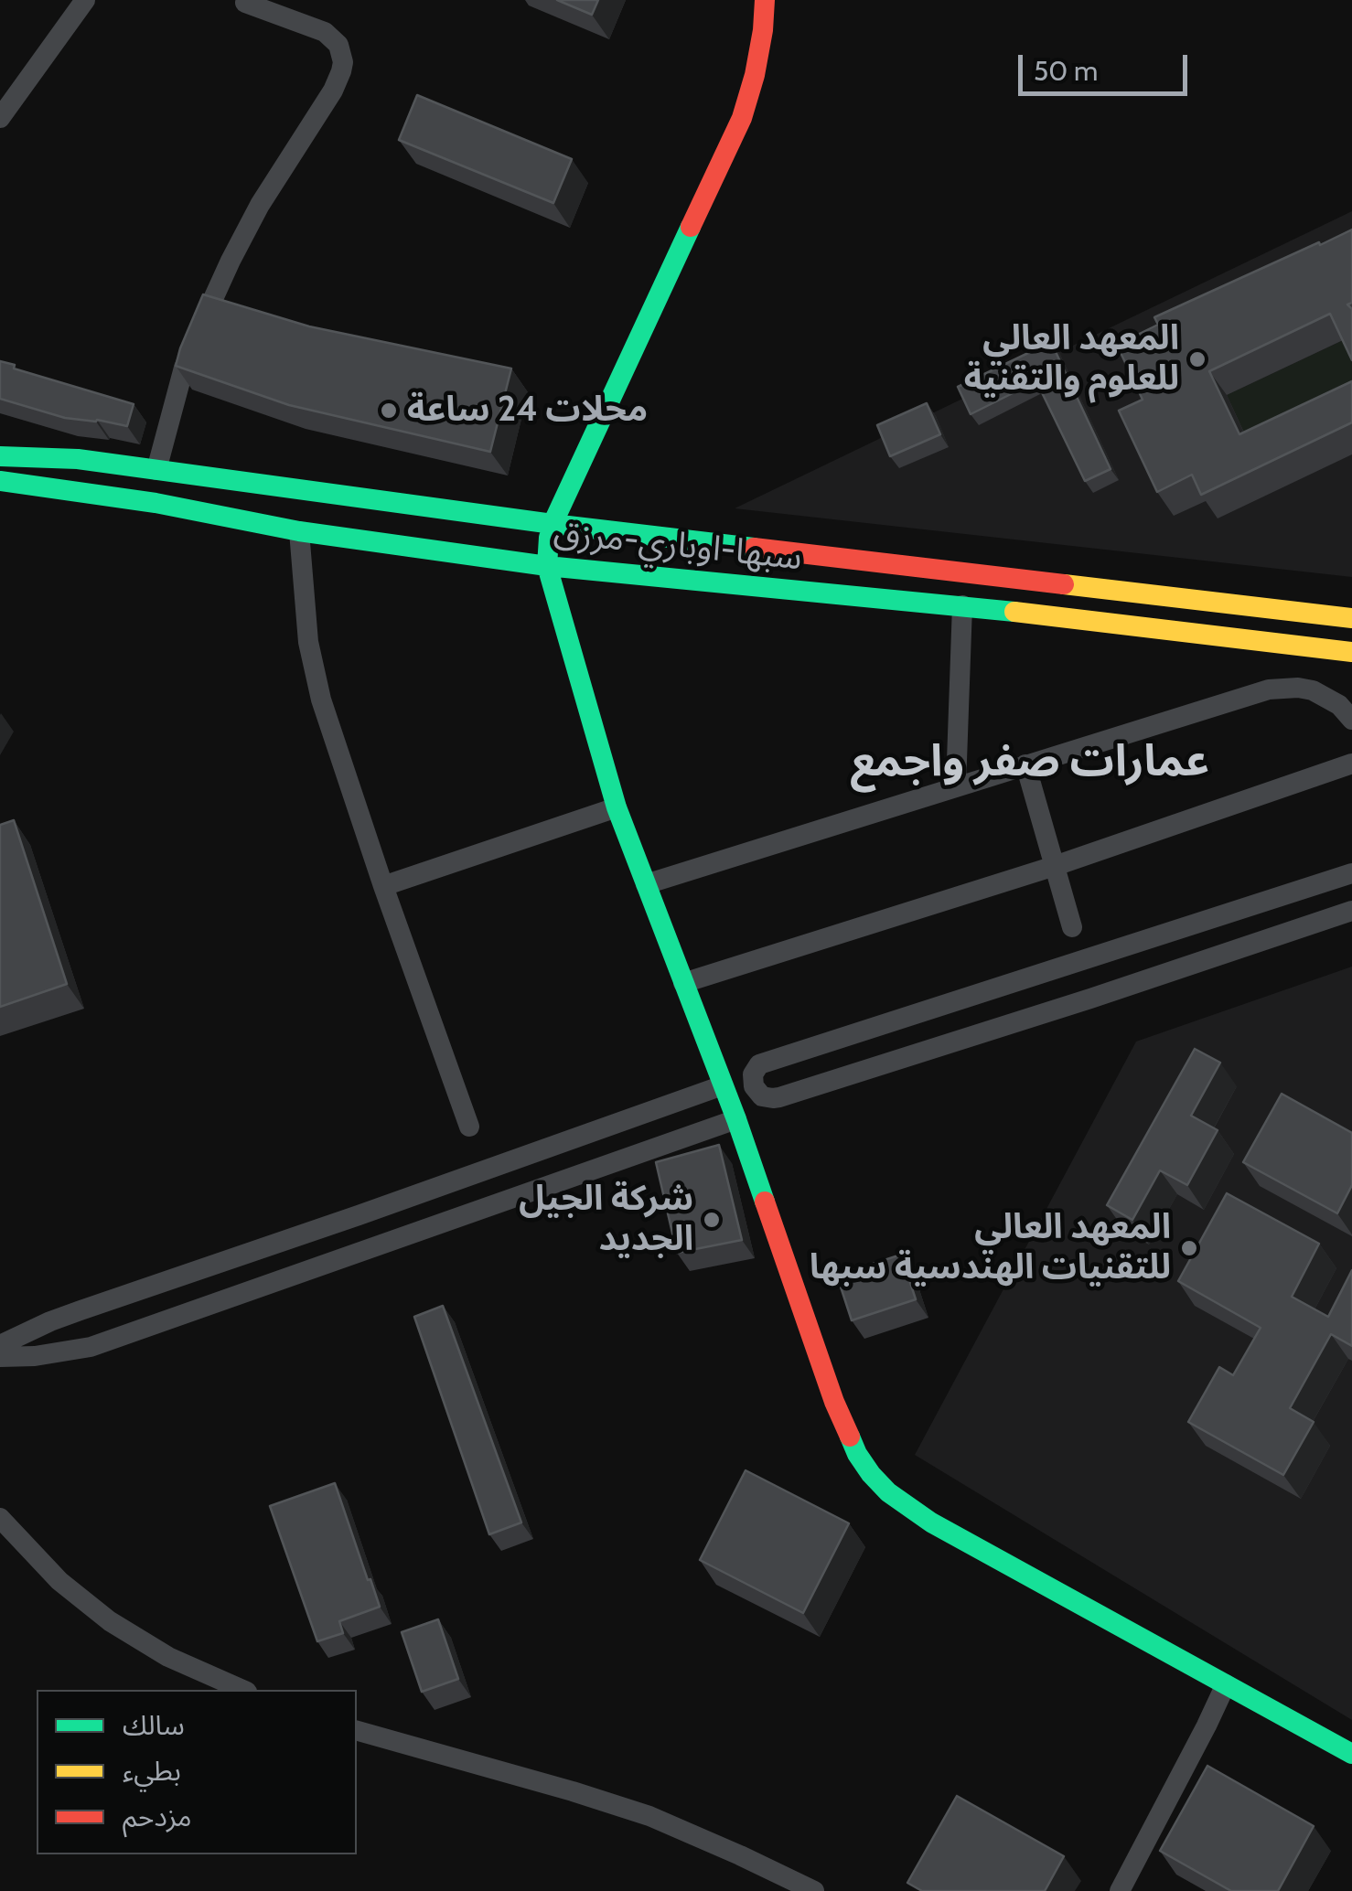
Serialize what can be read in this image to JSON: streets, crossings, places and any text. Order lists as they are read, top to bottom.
{
  "streets": {
    "main road": ["سبها-اوباري-مرزق"]
  },
  "districts": ["عمارات صفر واجمع"],
  "places": [
    "المعهد العالي للعلوم والتقنية",
    "محلات 24 ساعة",
    "شركة الجيل الجديد",
    "المعهد العالي للتقنيات الهندسية سبها"
  ],
  "legend": ["سالك", "بطيء", "مزدحم"],
  "scale_bar": "50 m"
}
